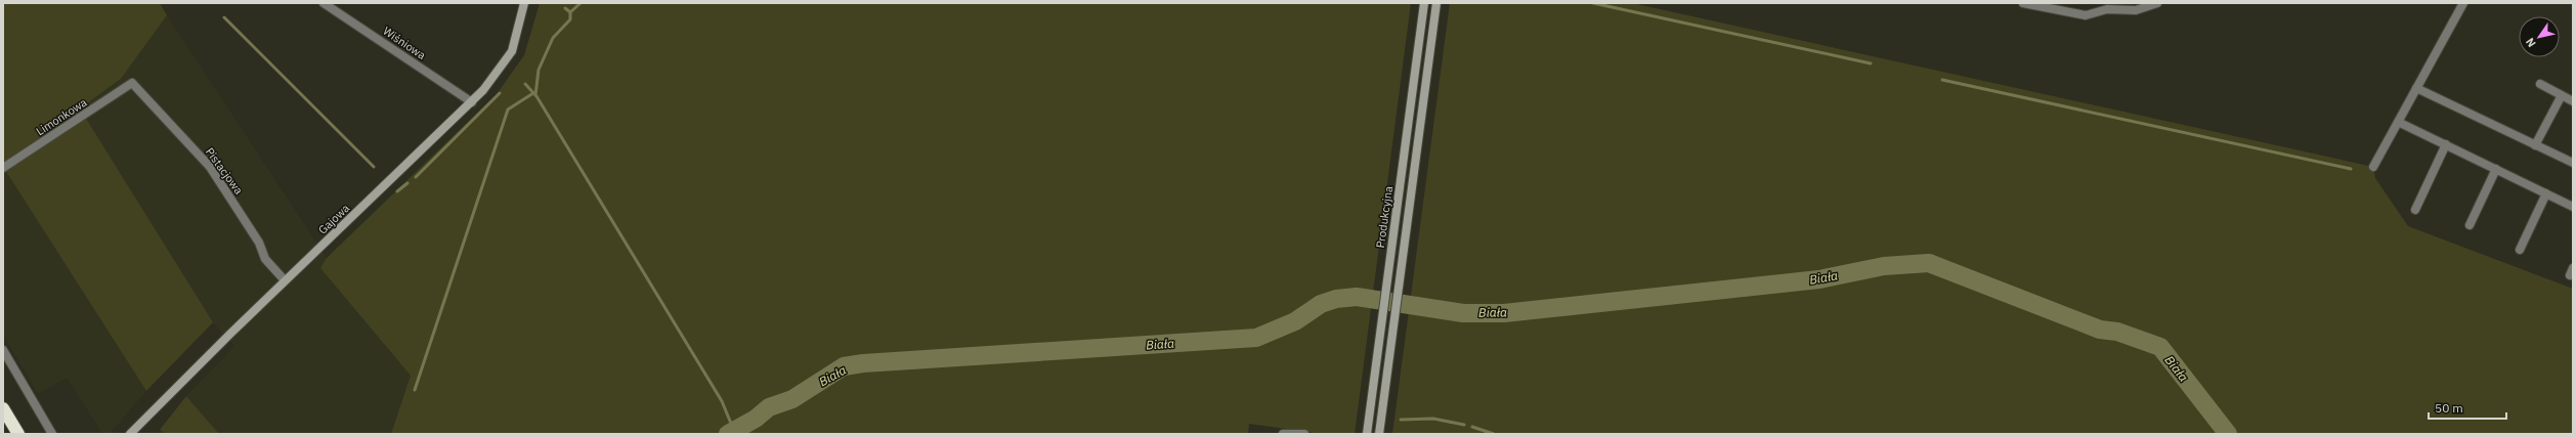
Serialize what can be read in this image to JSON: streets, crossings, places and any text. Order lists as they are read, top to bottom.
{
  "streets": {
    "main road": ["Produkcyjna", "Gajowa"],
    "street": ["Wiśniowa", "Limonkowa", "Pistacjowa"]
  },
  "crossings": [
    ["Wiśniowa", "Gajowa"],
    ["Limonkowa", "Pistacjowa"],
    ["Pistacjowa", "Gajowa"]
  ],
  "water": ["Biała"],
  "scale_bar": "50 m",
  "north": "bottom left"
}
